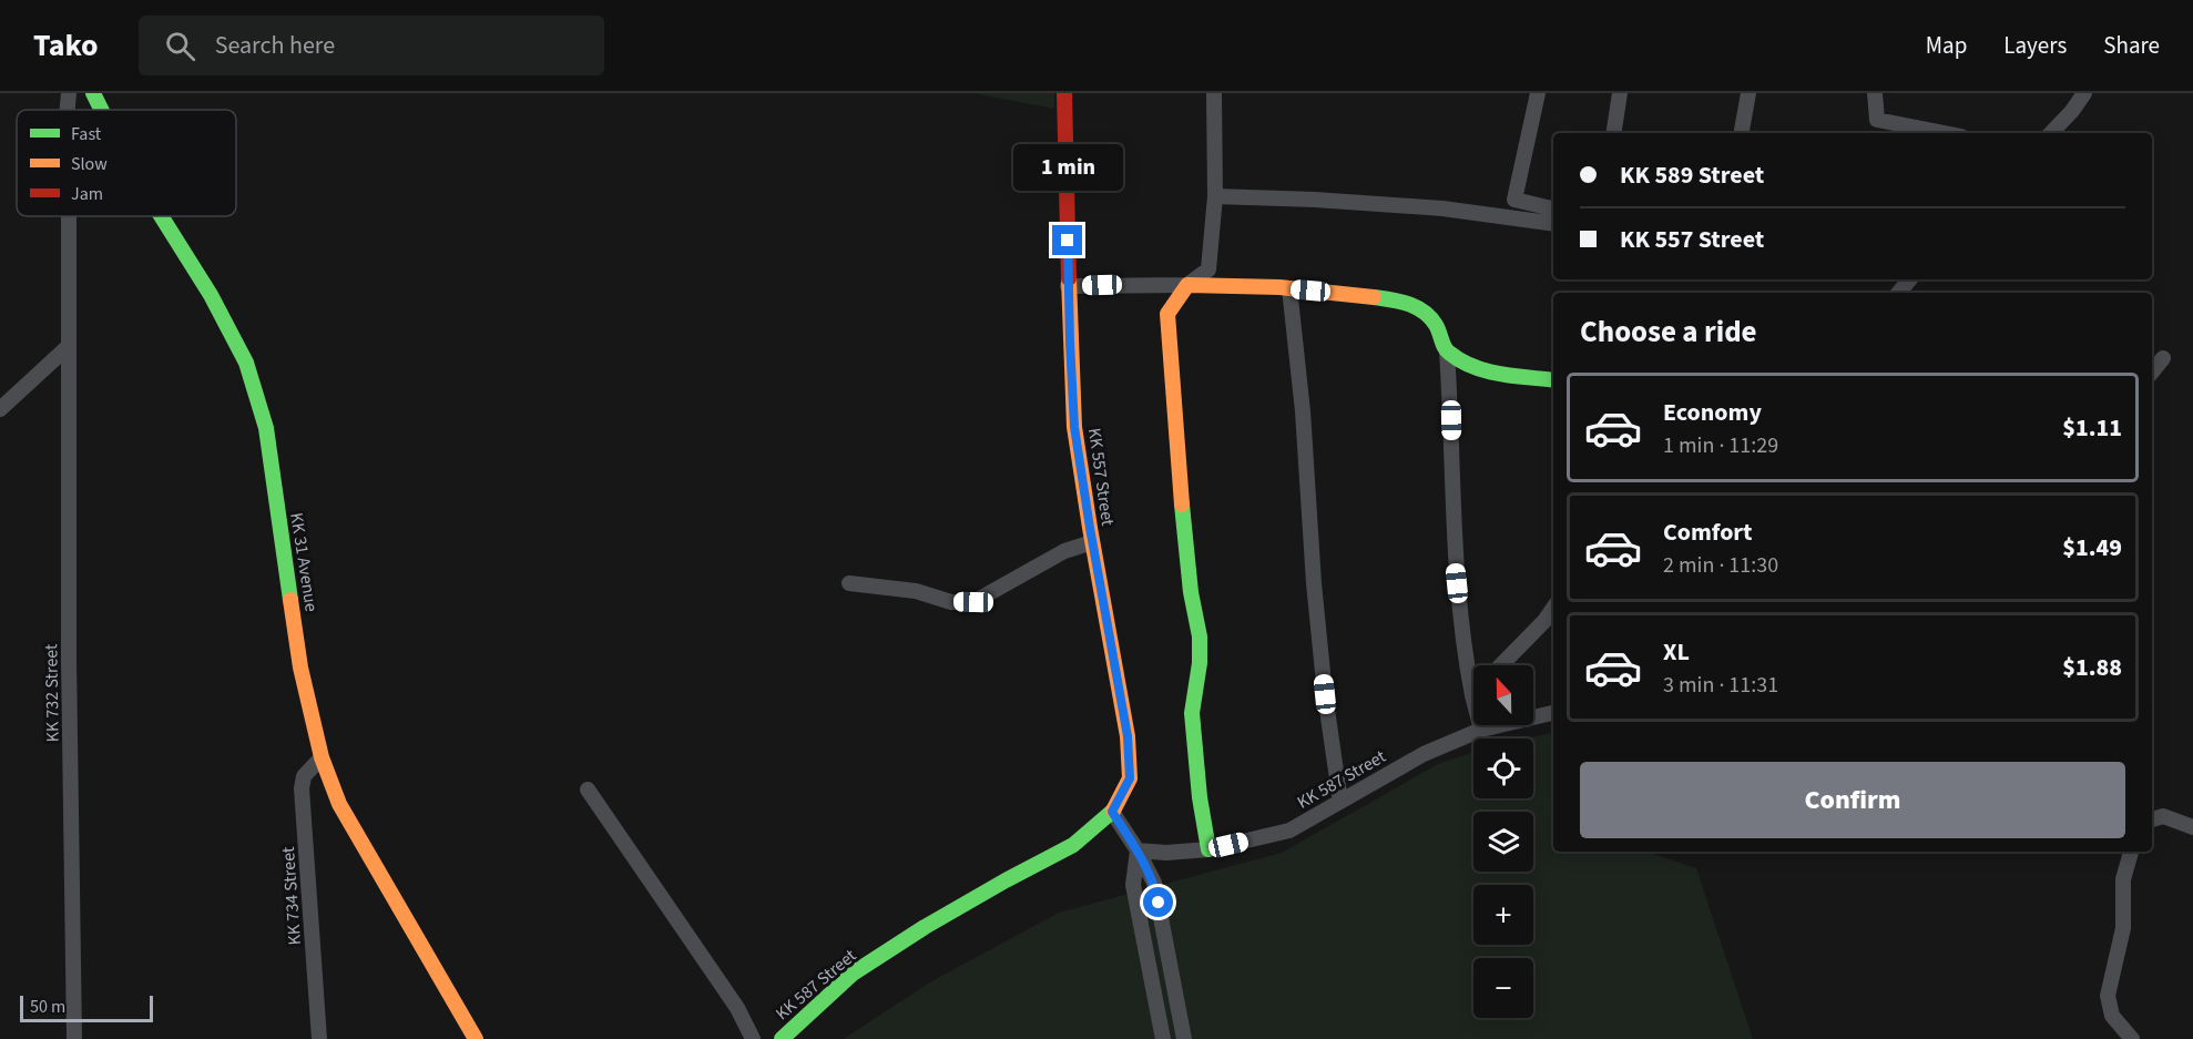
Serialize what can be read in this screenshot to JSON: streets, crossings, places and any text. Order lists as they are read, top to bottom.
{
  "streets": {
    "street": [
      "KK 557 Street",
      "KK 31 Avenue",
      "KK 732 Street",
      "KK 587 Street",
      "KK 734 Street"
    ]
  },
  "crossings": [
    ["KK 557 Street", "KK 587 Street"],
    ["KK 31 Avenue", "KK 734 Street"]
  ],
  "legend": ["Fast", "Slow", "Jam"],
  "scale_bar": "50 m",
  "north": "top",
  "page": {
    "header": "Tako",
    "search": "Search here",
    "nav": ["Map", "Layers", "Share"],
    "banner": ["KK 589 Street", "KK 557 Street"],
    "bubble": "1 min",
    "heading": "Choose a ride",
    "list": [
      {
        "name": "Economy",
        "note": "1 min · 11:29",
        "value": "$1.11"
      },
      {
        "name": "Comfort",
        "note": "2 min · 11:30",
        "value": "$1.49"
      },
      {
        "name": "XL",
        "note": "3 min · 11:31",
        "value": "$1.88"
      }
    ],
    "map_buttons": ["+", "−"],
    "buttons": "Confirm",
    "scale": "50 m"
  }
}
